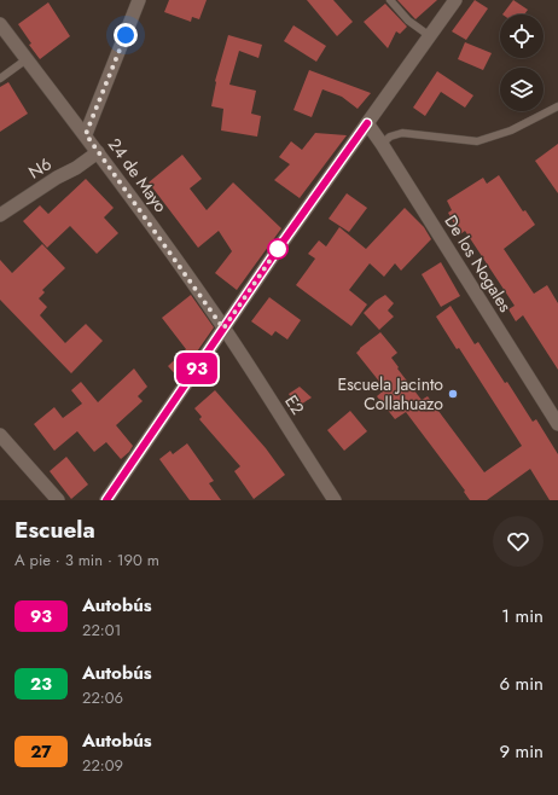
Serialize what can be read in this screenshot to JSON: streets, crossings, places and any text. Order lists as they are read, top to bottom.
{
  "streets": {
    "street": [
      "N6",
      "24 de Mayo",
      "De los Nogales",
      "E2"
    ]
  },
  "crossings": [
    ["N6", "24 de Mayo"],
    ["24 de Mayo", "E2"]
  ],
  "places": ["Escuela Jacinto Collahuazo"],
  "lines": ["bus line 93"],
  "page": {
    "on_map": "93",
    "heading": ["Escuela", "A pie · 3 min · 190 m"],
    "list": [
      {
        "mark": "93",
        "name": "Autobús",
        "note": "22:01",
        "value": "1 min"
      },
      {
        "mark": "23",
        "name": "Autobús",
        "note": "22:06",
        "value": "6 min"
      },
      {
        "mark": "27",
        "name": "Autobús",
        "note": "22:09",
        "value": "9 min"
      }
    ]
  }
}
